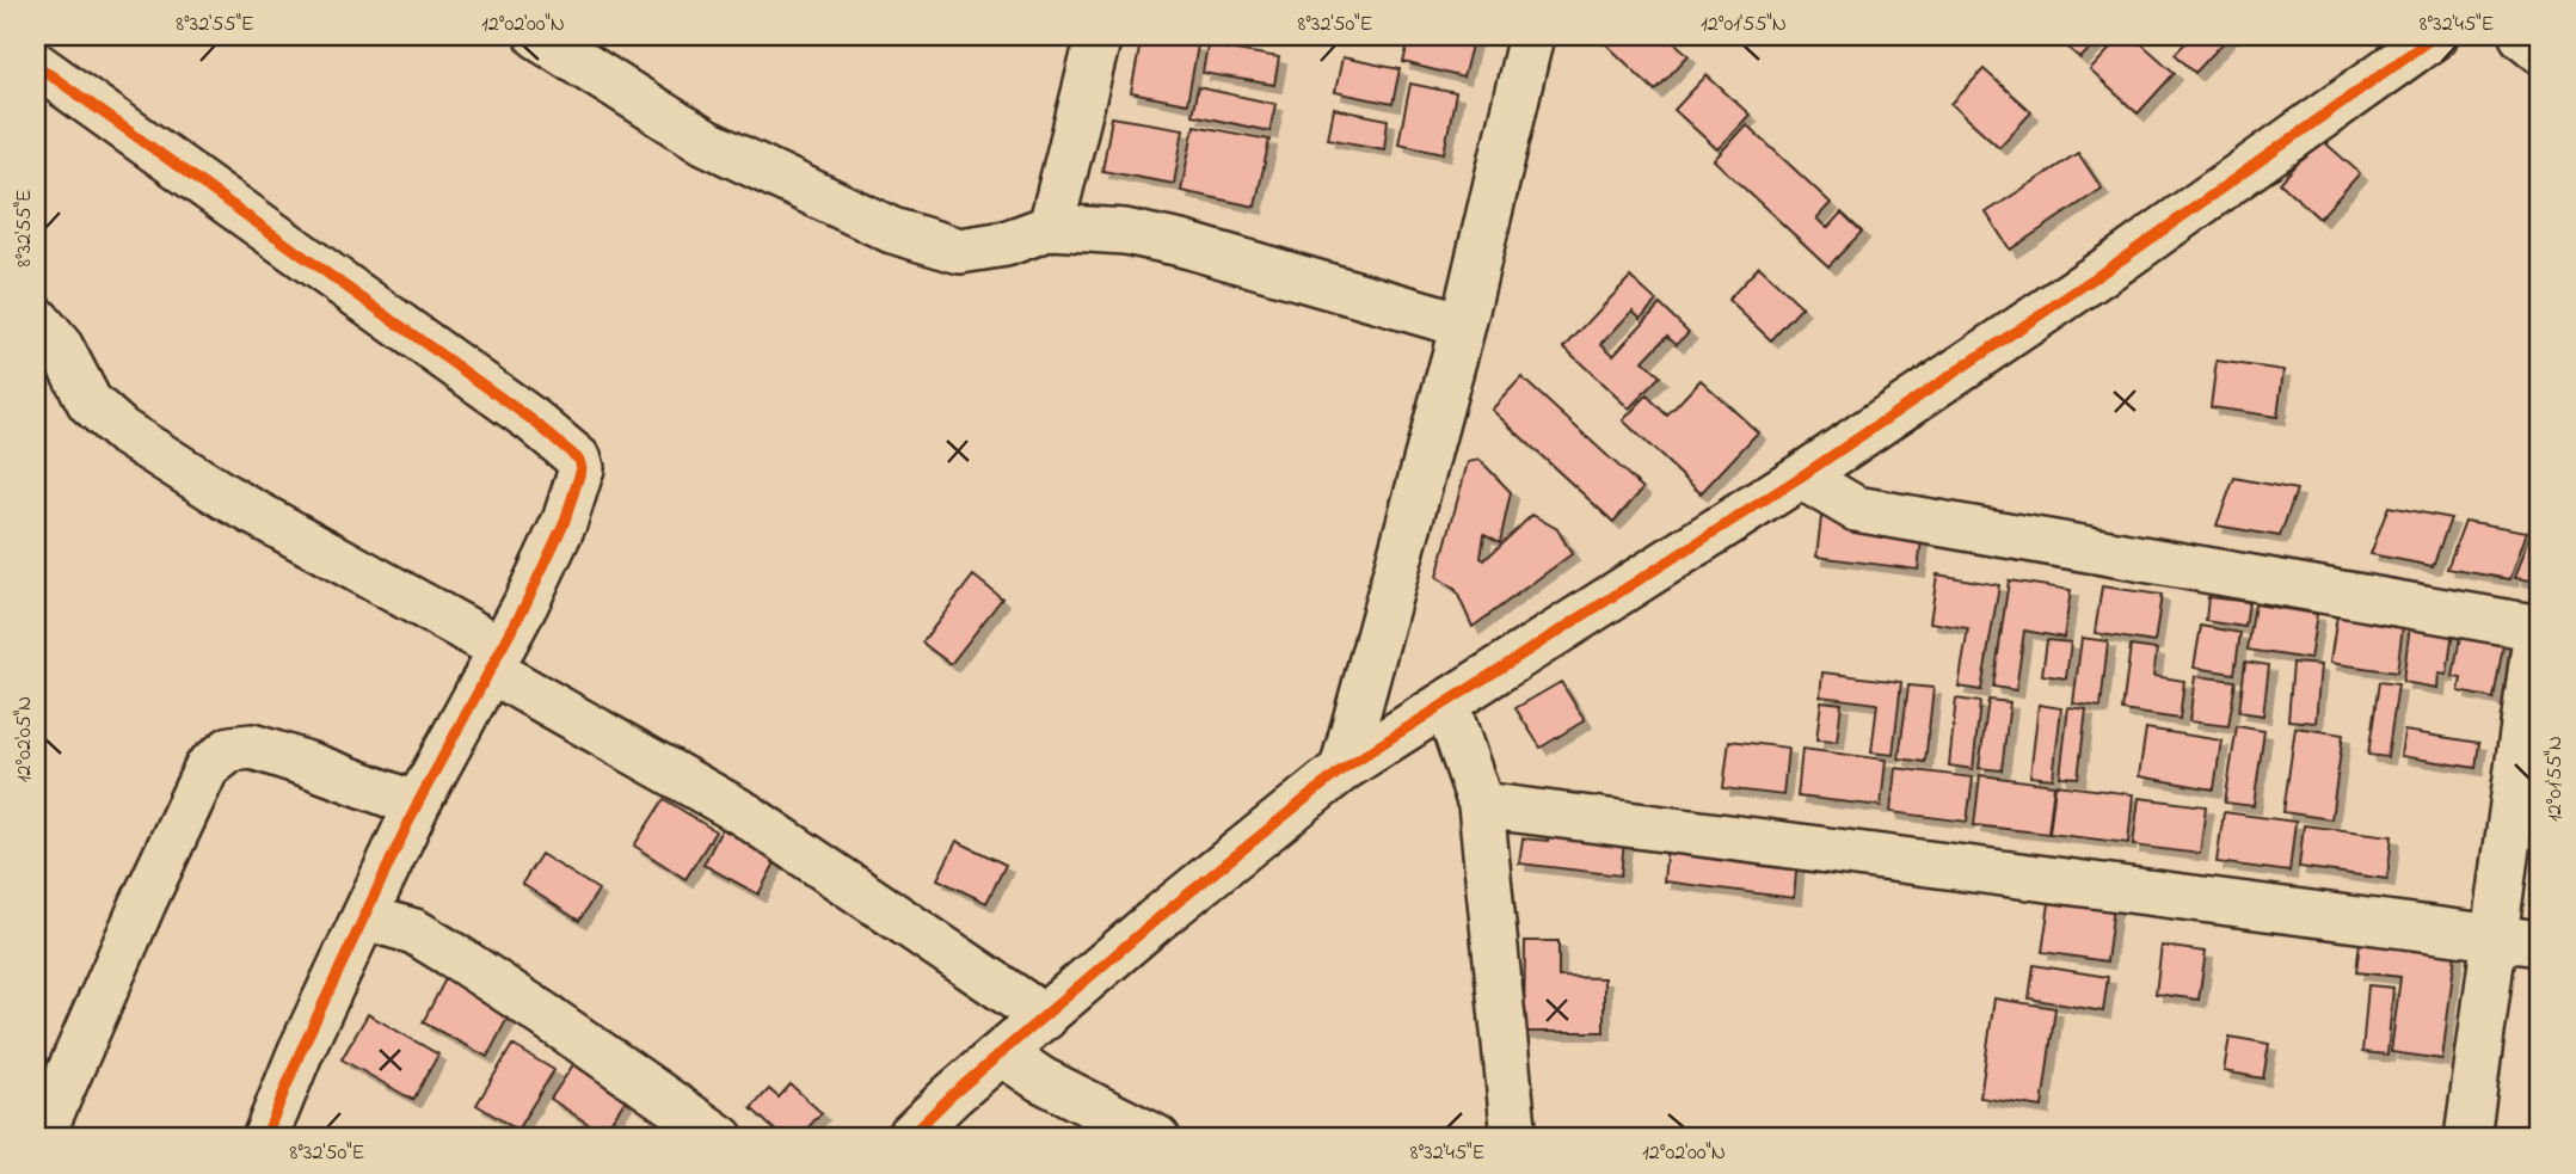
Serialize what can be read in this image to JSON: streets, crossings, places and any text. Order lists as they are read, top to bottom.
{
  "coordinates": [
    "8°32'55\"E",
    "12°02'00\"N",
    "8°32'50\"E",
    "12°01'55\"N",
    "8°32'45\"E",
    "12°02'05\"N"
  ]
}
